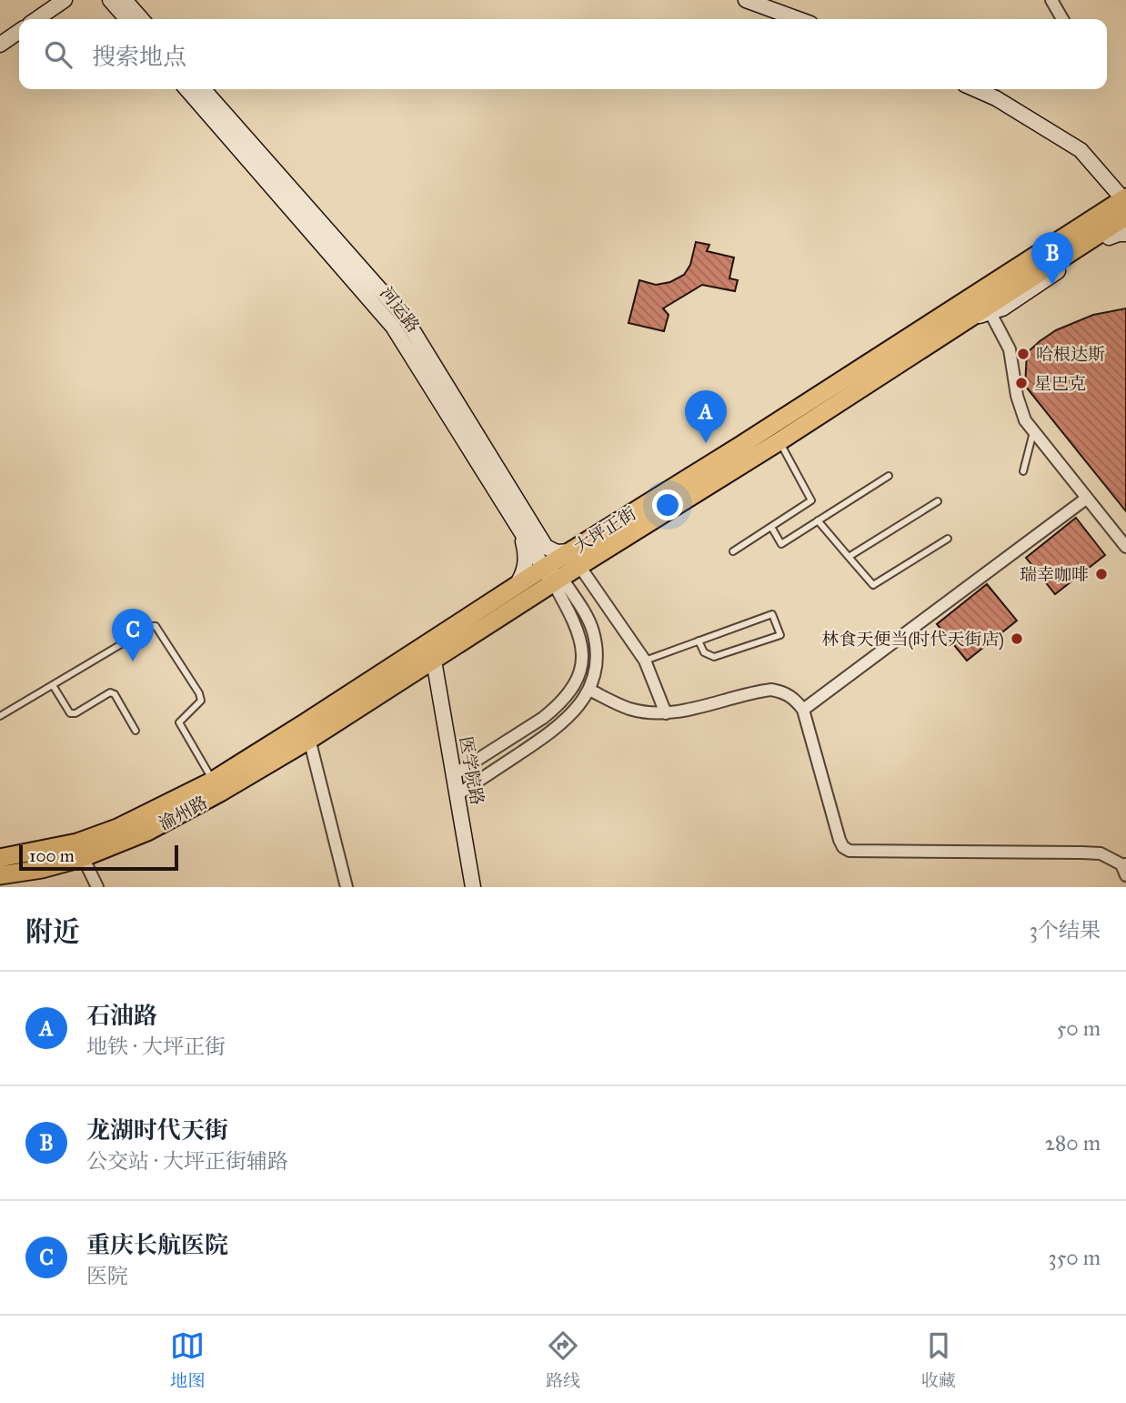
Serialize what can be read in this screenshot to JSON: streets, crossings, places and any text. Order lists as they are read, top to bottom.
{
  "streets": {
    "main road": [
      "河运路",
      "大坪正街",
      "医学院路",
      "渝州路"
    ]
  },
  "crossings": [
    ["河运路", "大坪正街"],
    ["大坪正街", "医学院路"],
    ["大坪正街", "渝州路"]
  ],
  "places": [
    "哈根达斯",
    "星巴克",
    "瑞幸咖啡",
    "林食天便当(时代天街店)"
  ],
  "scale_bar": "100 m",
  "page": {
    "search": "搜索地点",
    "pins": ["B", "A", "C"],
    "scale": "100 m",
    "heading": ["附近", "3个结果"],
    "list": [
      {
        "mark": "A",
        "name": "石油路",
        "note": "地铁 · 大坪正街",
        "value": "50 m"
      },
      {
        "mark": "B",
        "name": "龙湖时代天街",
        "note": "公交站 · 大坪正街辅路",
        "value": "280 m"
      },
      {
        "mark": "C",
        "name": "重庆长航医院",
        "note": "医院",
        "value": "350 m"
      }
    ],
    "nav": ["地图", "路线", "收藏"]
  }
}
